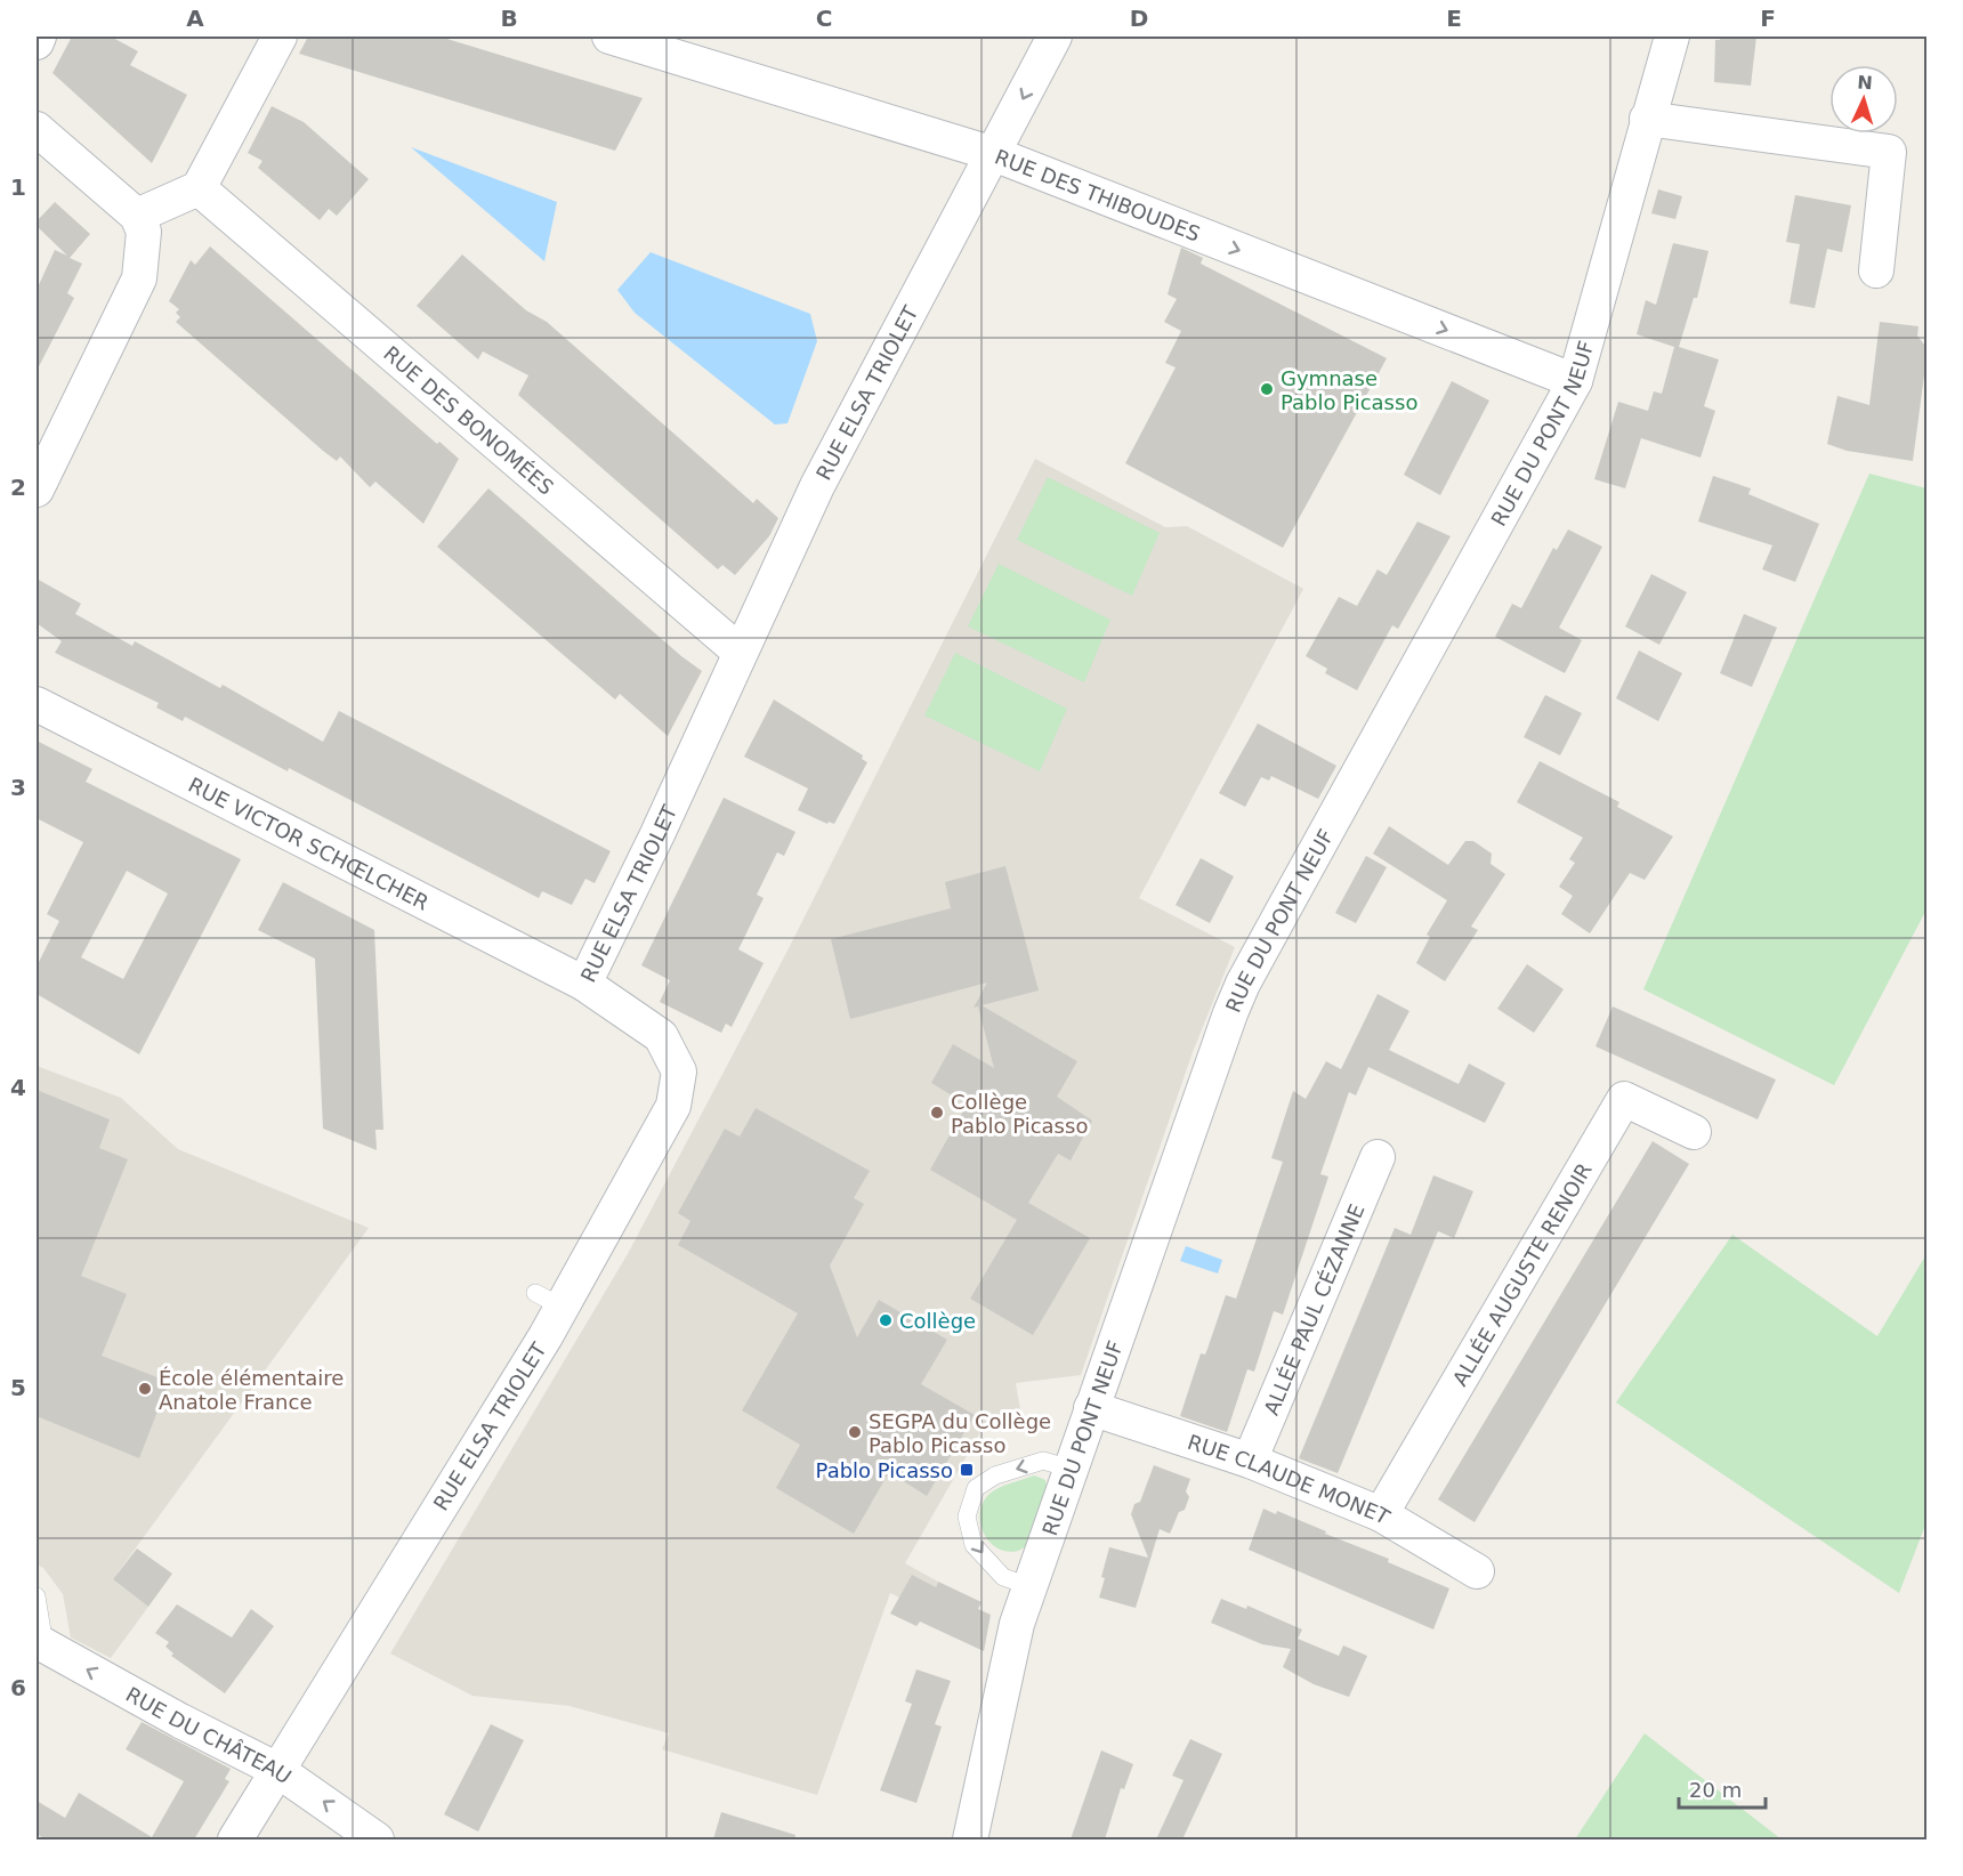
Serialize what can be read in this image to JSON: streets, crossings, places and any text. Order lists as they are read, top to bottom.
{
  "streets": {
    "street": [
      "RUE DES THIBOUDES",
      "RUE ELSA TRIOLET",
      "RUE DES BONOMÉES",
      "RUE DU PONT NEUF",
      "RUE VICTOR SCHŒLCHER",
      "ALLÉE AUGUSTE RENOIR",
      "ALLÉE PAUL CÉZANNE",
      "RUE CLAUDE MONET",
      "RUE DU CHÂTEAU"
    ]
  },
  "crossings": [
    ["RUE DES THIBOUDES", "RUE ELSA TRIOLET"],
    ["RUE DES THIBOUDES", "RUE DU PONT NEUF"],
    ["RUE ELSA TRIOLET", "RUE DES BONOMÉES"],
    ["RUE ELSA TRIOLET", "RUE VICTOR SCHŒLCHER"],
    ["RUE ELSA TRIOLET", "RUE DU CHÂTEAU"],
    ["RUE DU PONT NEUF", "RUE CLAUDE MONET"],
    ["ALLÉE AUGUSTE RENOIR", "RUE CLAUDE MONET"],
    ["ALLÉE PAUL CÉZANNE", "RUE CLAUDE MONET"]
  ],
  "one_way": ["RUE DES THIBOUDES", "RUE DU CHÂTEAU"],
  "places": {
    "other": [
      "Gymnase Pablo Picasso",
      "Collège Pablo Picasso",
      "Collège",
      "École élémentaire Anatole France",
      "SEGPA du Collège Pablo Picasso"
    ],
    "transit": ["Pablo Picasso"]
  },
  "scale_bar": "20 m",
  "north": "top",
  "grid": {
    "columns": [
      "A",
      "B",
      "C",
      "D",
      "E",
      "F"
    ],
    "rows": [
      "1",
      "2",
      "3",
      "4",
      "5",
      "6"
    ]
  }
}
